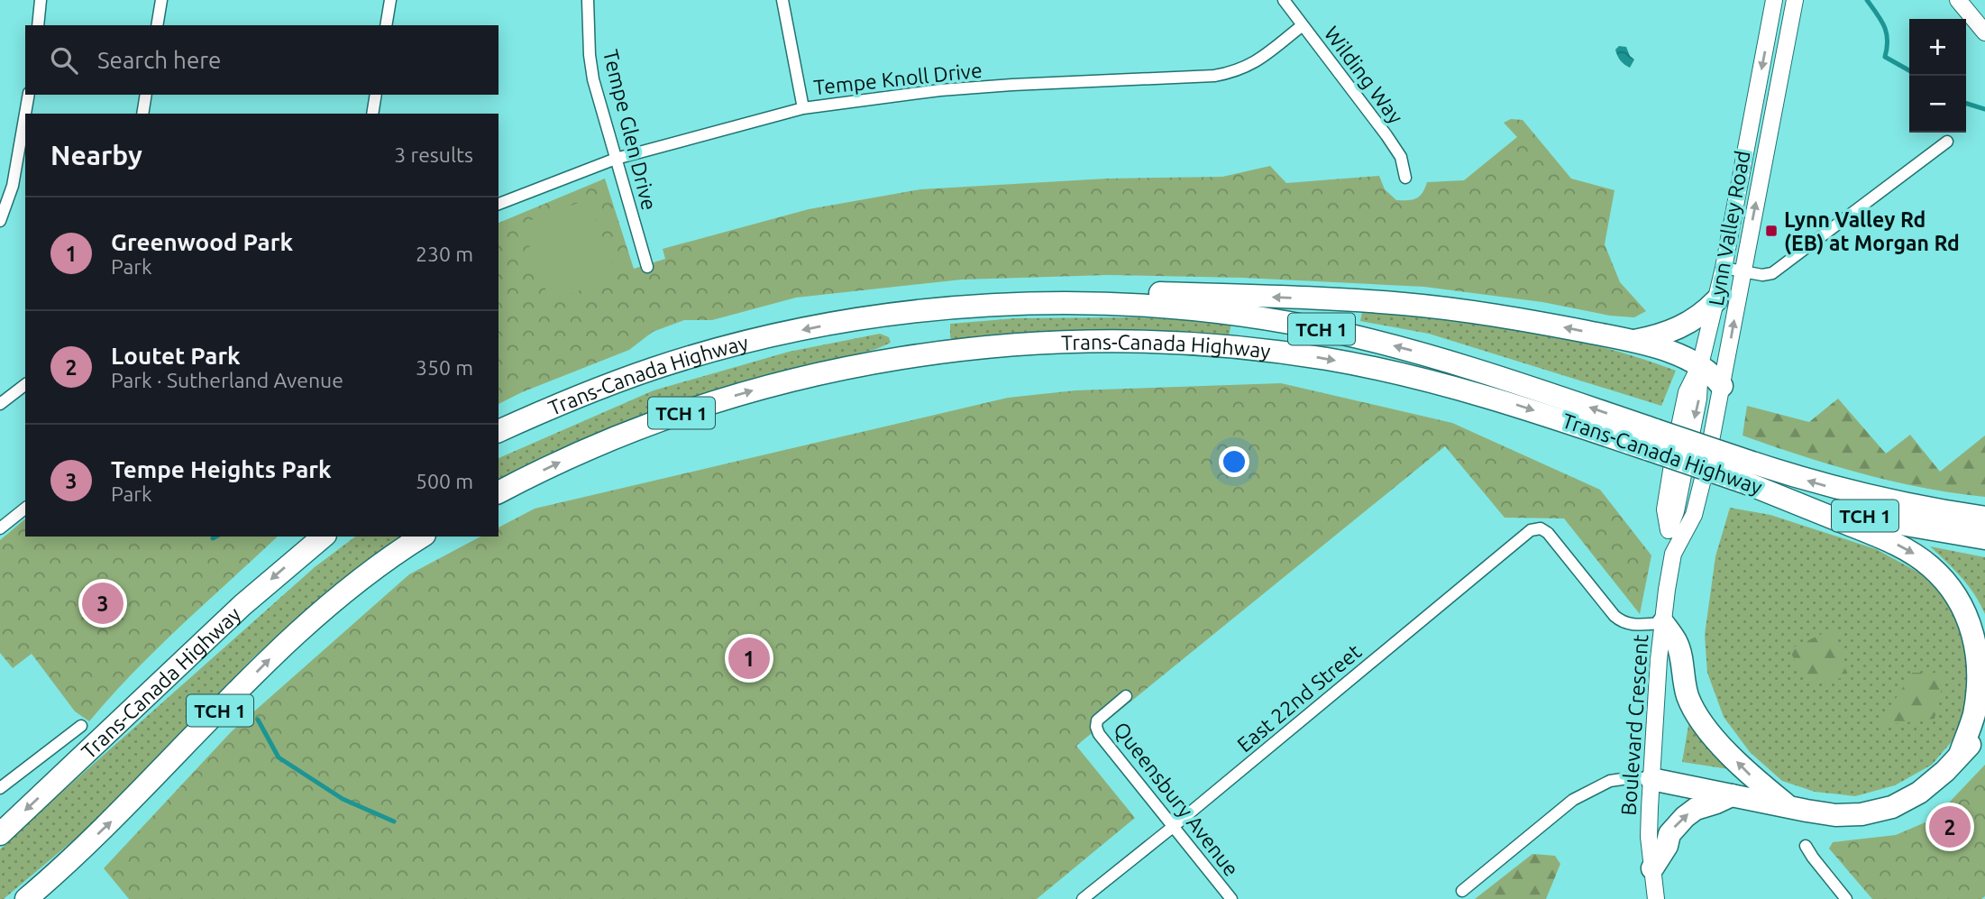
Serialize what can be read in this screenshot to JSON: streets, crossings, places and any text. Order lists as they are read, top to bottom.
{
  "streets": {
    "highway": ["TCH 1", "Trans-Canada Highway"],
    "main road": ["Lynn Valley Road", "Boulevard Crescent"],
    "street": [
      "Wilding Way",
      "Tempe Knoll Drive",
      "Tempe Glen Drive",
      "East 22nd Street",
      "Queensbury Avenue"
    ]
  },
  "crossings": [
    ["Wilding Way", "Tempe Knoll Drive"],
    ["Tempe Knoll Drive", "Tempe Glen Drive"],
    ["Lynn Valley Road", "Boulevard Crescent"],
    ["East 22nd Street", "Boulevard Crescent"],
    ["East 22nd Street", "Queensbury Avenue"]
  ],
  "places": {
    "transit": ["Lynn Valley Rd (EB) at Morgan Rd"]
  },
  "page": {
    "map_buttons": ["+", "−"],
    "search": "Search here",
    "heading": ["Nearby", "3 results"],
    "list": [
      {
        "mark": "1",
        "name": "Greenwood Park",
        "note": "Park",
        "value": "230 m"
      },
      {
        "mark": "2",
        "name": "Loutet Park",
        "note": "Park · Sutherland Avenue",
        "value": "350 m"
      },
      {
        "mark": "3",
        "name": "Tempe Heights Park",
        "note": "Park",
        "value": "500 m"
      }
    ],
    "pins": ["3", "1", "2"]
  }
}
